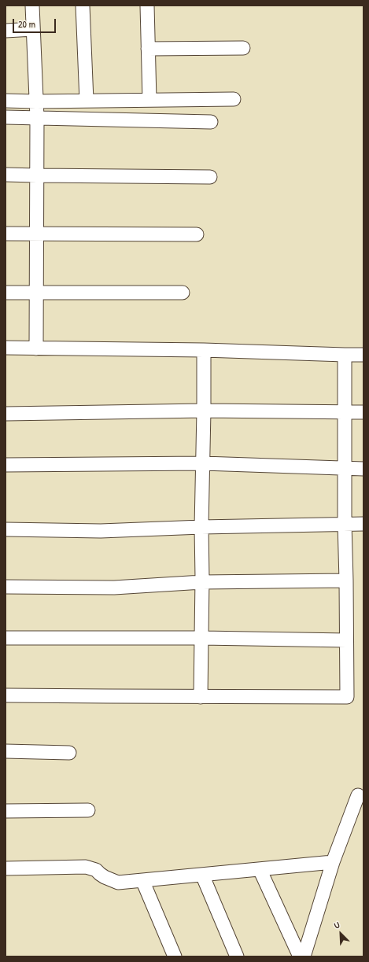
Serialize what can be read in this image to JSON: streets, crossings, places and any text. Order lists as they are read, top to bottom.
{
  "scale_bar": "20 m",
  "north": "top left"
}
